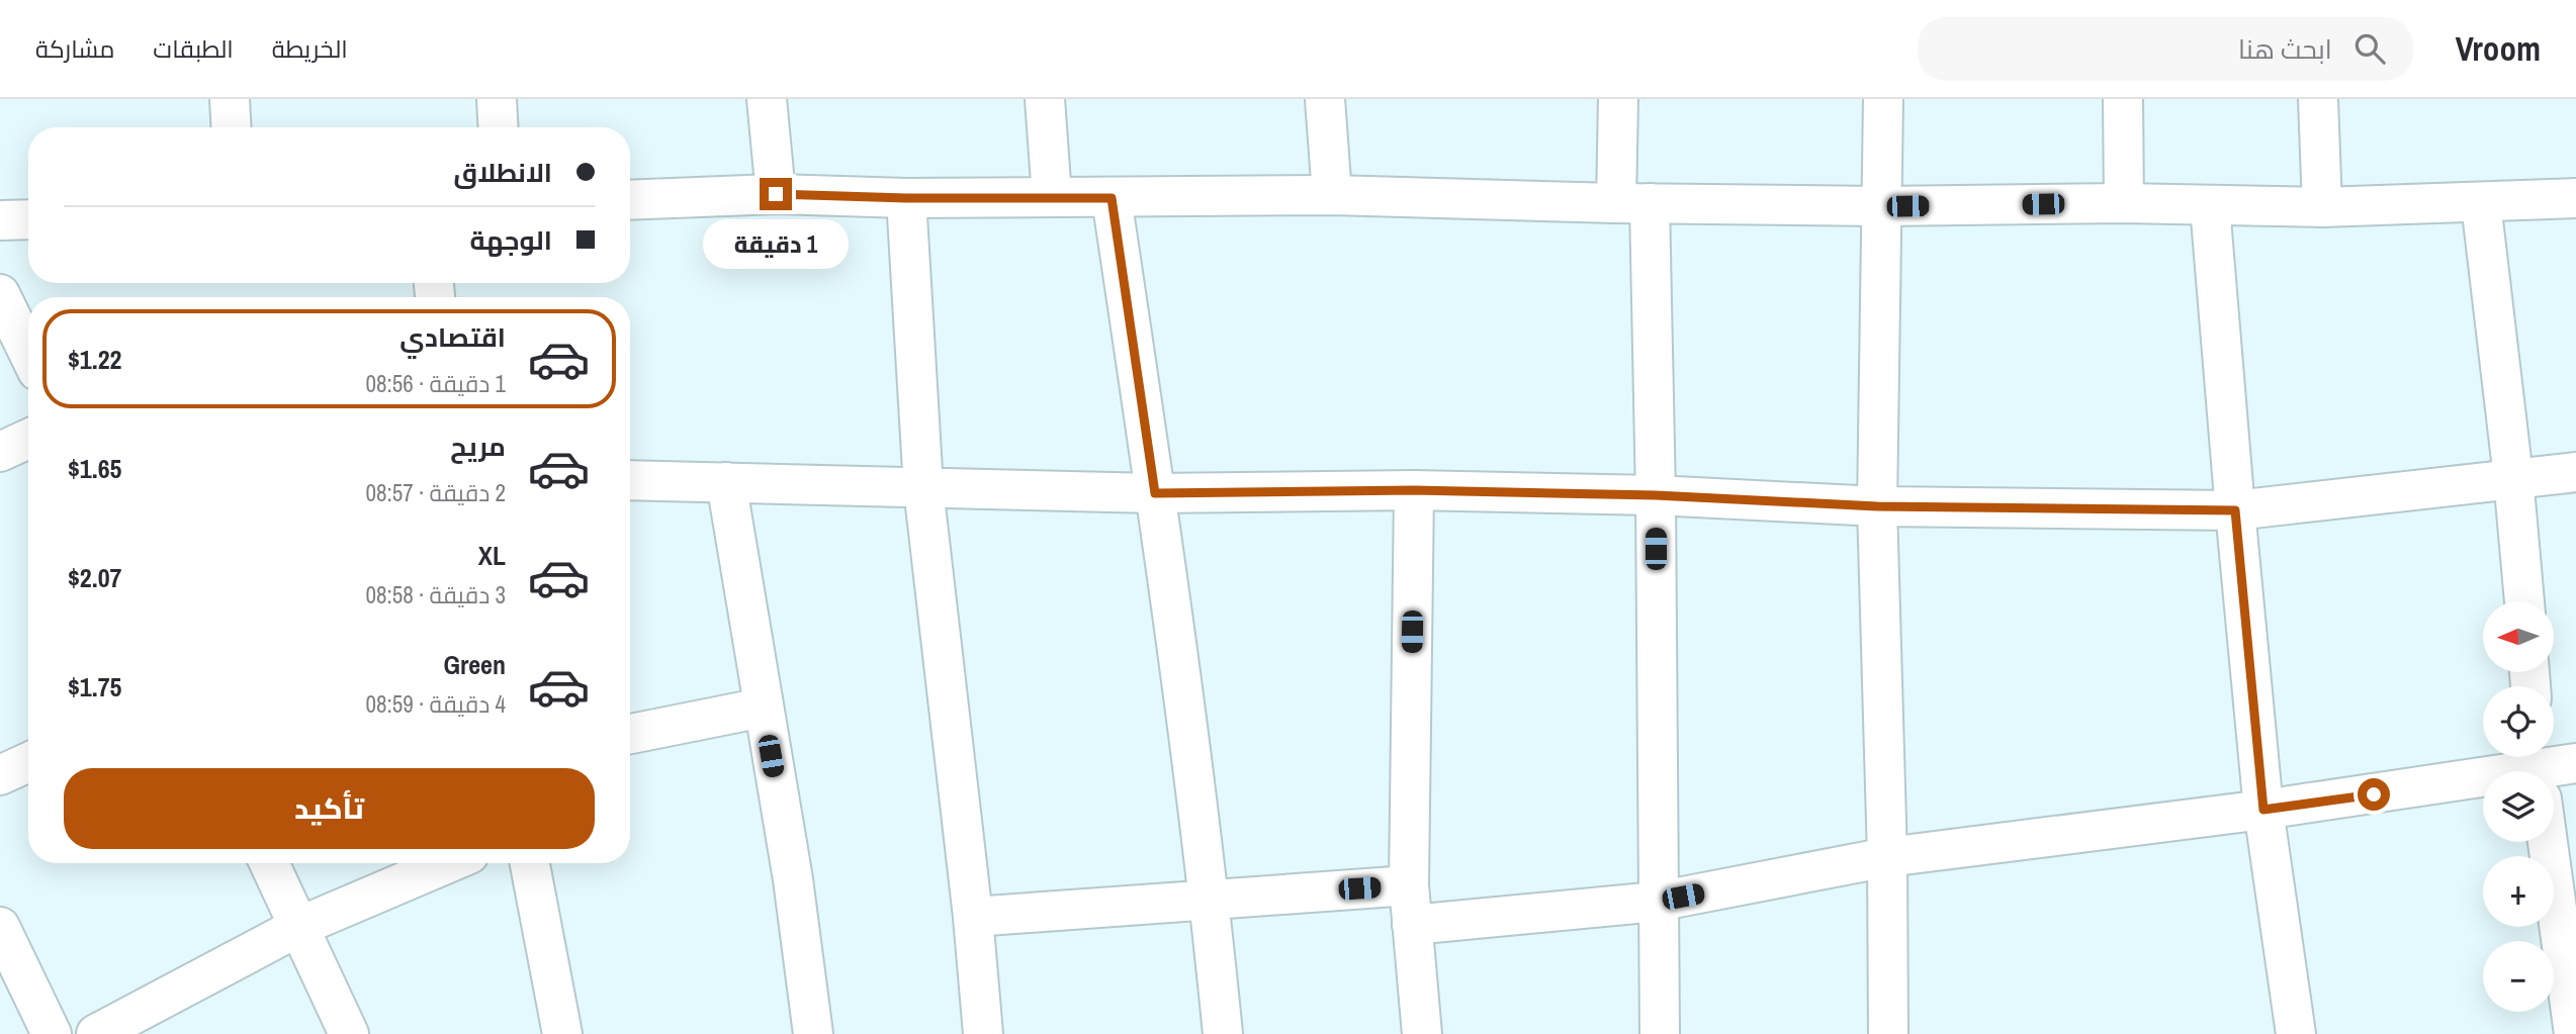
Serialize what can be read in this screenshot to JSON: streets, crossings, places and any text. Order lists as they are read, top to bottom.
{
  "north": "left",
  "page": {
    "header": "Vroom",
    "search": "ابحث هنا",
    "nav": ["الخريطة", "الطبقات", "مشاركة"],
    "banner": ["الانطلاق", "الوجهة"],
    "bubble": "1 دقيقة",
    "list": [
      {
        "name": "اقتصادي",
        "note": "1 دقيقة · 08:56",
        "value": "$1.22"
      },
      {
        "name": "مريح",
        "note": "2 دقيقة · 08:57",
        "value": "$1.65"
      },
      {
        "name": "XL",
        "note": "3 دقيقة · 08:58",
        "value": "$2.07"
      },
      {
        "name": "Green",
        "note": "4 دقيقة · 08:59",
        "value": "$1.75"
      }
    ],
    "map_buttons": ["+", "−"],
    "buttons": "تأكيد"
  }
}
